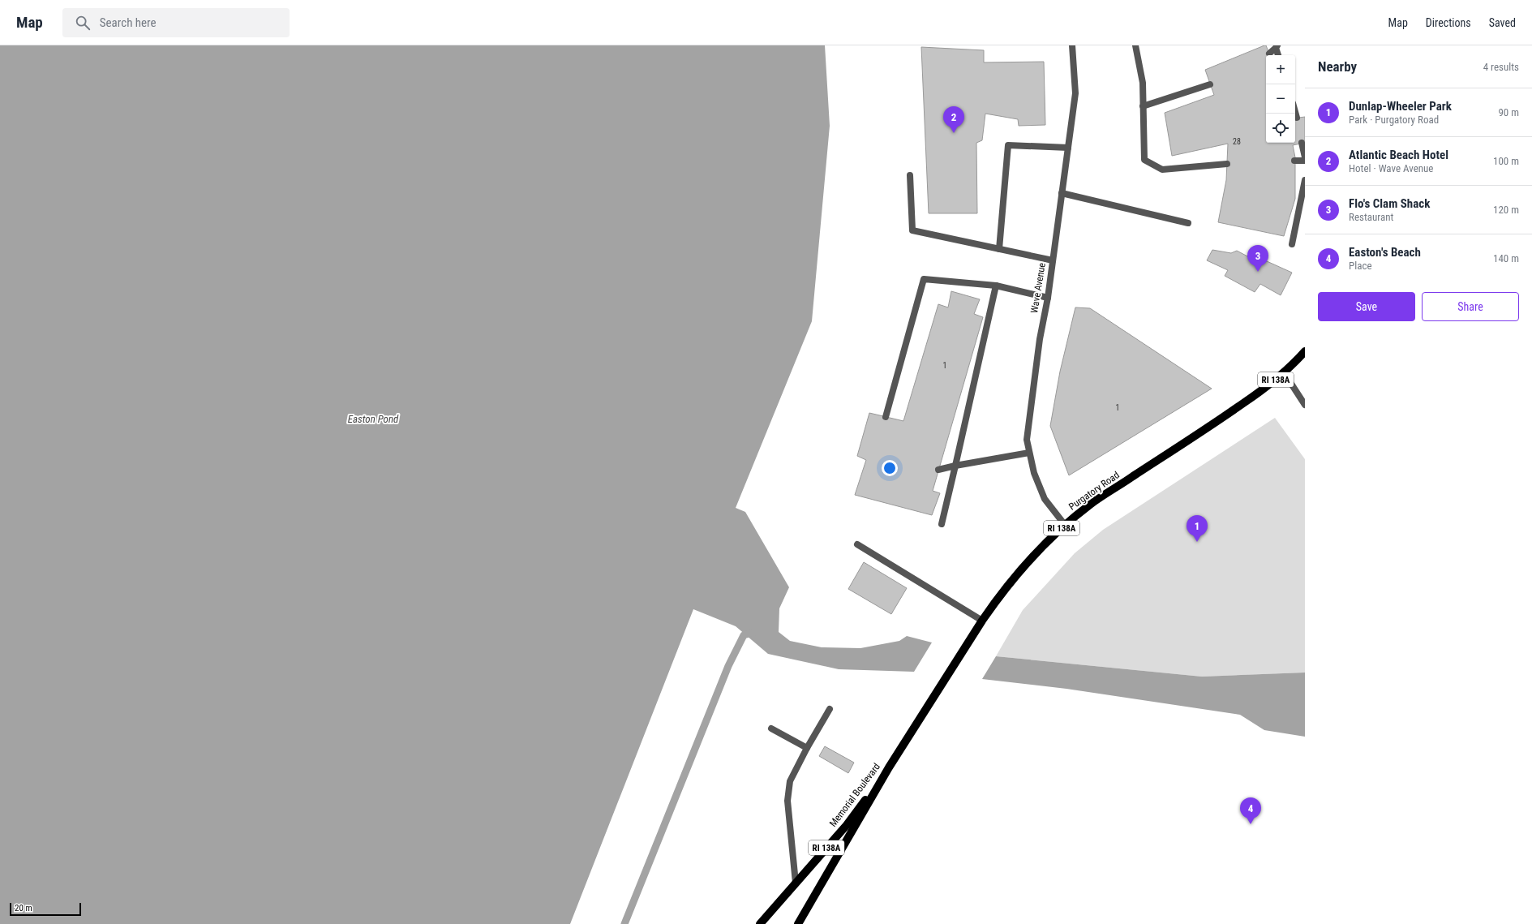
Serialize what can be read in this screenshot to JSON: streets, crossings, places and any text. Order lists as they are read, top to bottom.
{
  "streets": {
    "main road": ["RI 138A", "Purgatory Road", "Memorial Boulevard"],
    "street": ["Wave Avenue"]
  },
  "crossings": [
    ["Wave Avenue", "Purgatory Road"],
    ["RI 138A", "Purgatory Road"],
    ["Purgatory Road", "Memorial Boulevard"]
  ],
  "water": ["Easton Pond"],
  "house_numbers": ["28", "1", "1"],
  "scale_bar": "20 m",
  "page": {
    "header": "Map",
    "search": "Search here",
    "nav": ["Map", "Directions", "Saved"],
    "heading": ["Nearby", "4 results"],
    "map_buttons": ["+", "−"],
    "list": [
      {
        "mark": "1",
        "name": "Dunlap-Wheeler Park",
        "note": "Park · Purgatory Road",
        "value": "90 m"
      },
      {
        "mark": "2",
        "name": "Atlantic Beach Hotel",
        "note": "Hotel · Wave Avenue",
        "value": "100 m"
      },
      {
        "mark": "3",
        "name": "Flo's Clam Shack",
        "note": "Restaurant",
        "value": "120 m"
      },
      {
        "mark": "4",
        "name": "Easton's Beach",
        "note": "Place",
        "value": "140 m"
      }
    ],
    "pins": [
      "2",
      "3",
      "1",
      "4"
    ],
    "buttons": ["Save", "Share"],
    "scale": "20 m"
  }
}
